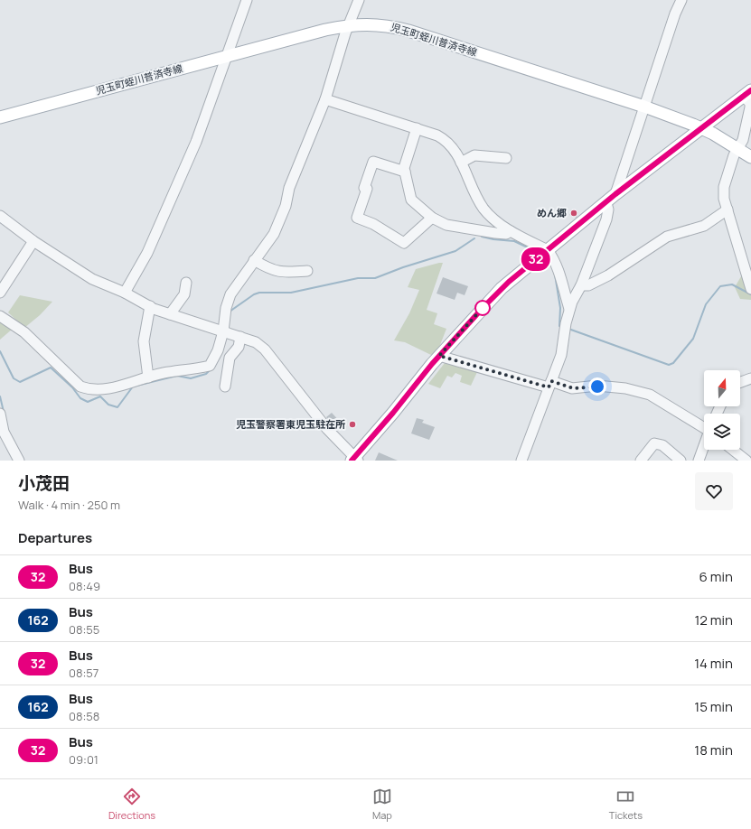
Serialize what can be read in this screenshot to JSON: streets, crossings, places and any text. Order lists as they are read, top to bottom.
{
  "streets": {
    "main road": ["児玉町蛭川普済寺線"]
  },
  "places": ["めん郷", "児玉警察署東児玉駐在所"],
  "lines": ["bus line 32"],
  "north": "top",
  "page": {
    "on_map": "32",
    "heading": [
      ["小茂田", "Walk · 4 min · 250 m"],
      "Departures"
    ],
    "list": [
      {
        "mark": "32",
        "name": "Bus",
        "note": "08:49",
        "value": "6 min"
      },
      {
        "mark": "162",
        "name": "Bus",
        "note": "08:55",
        "value": "12 min"
      },
      {
        "mark": "32",
        "name": "Bus",
        "note": "08:57",
        "value": "14 min"
      },
      {
        "mark": "162",
        "name": "Bus",
        "note": "08:58",
        "value": "15 min"
      },
      {
        "mark": "32",
        "name": "Bus",
        "note": "09:01",
        "value": "18 min"
      }
    ],
    "tabs": ["Directions", "Map", "Tickets"]
  }
}
